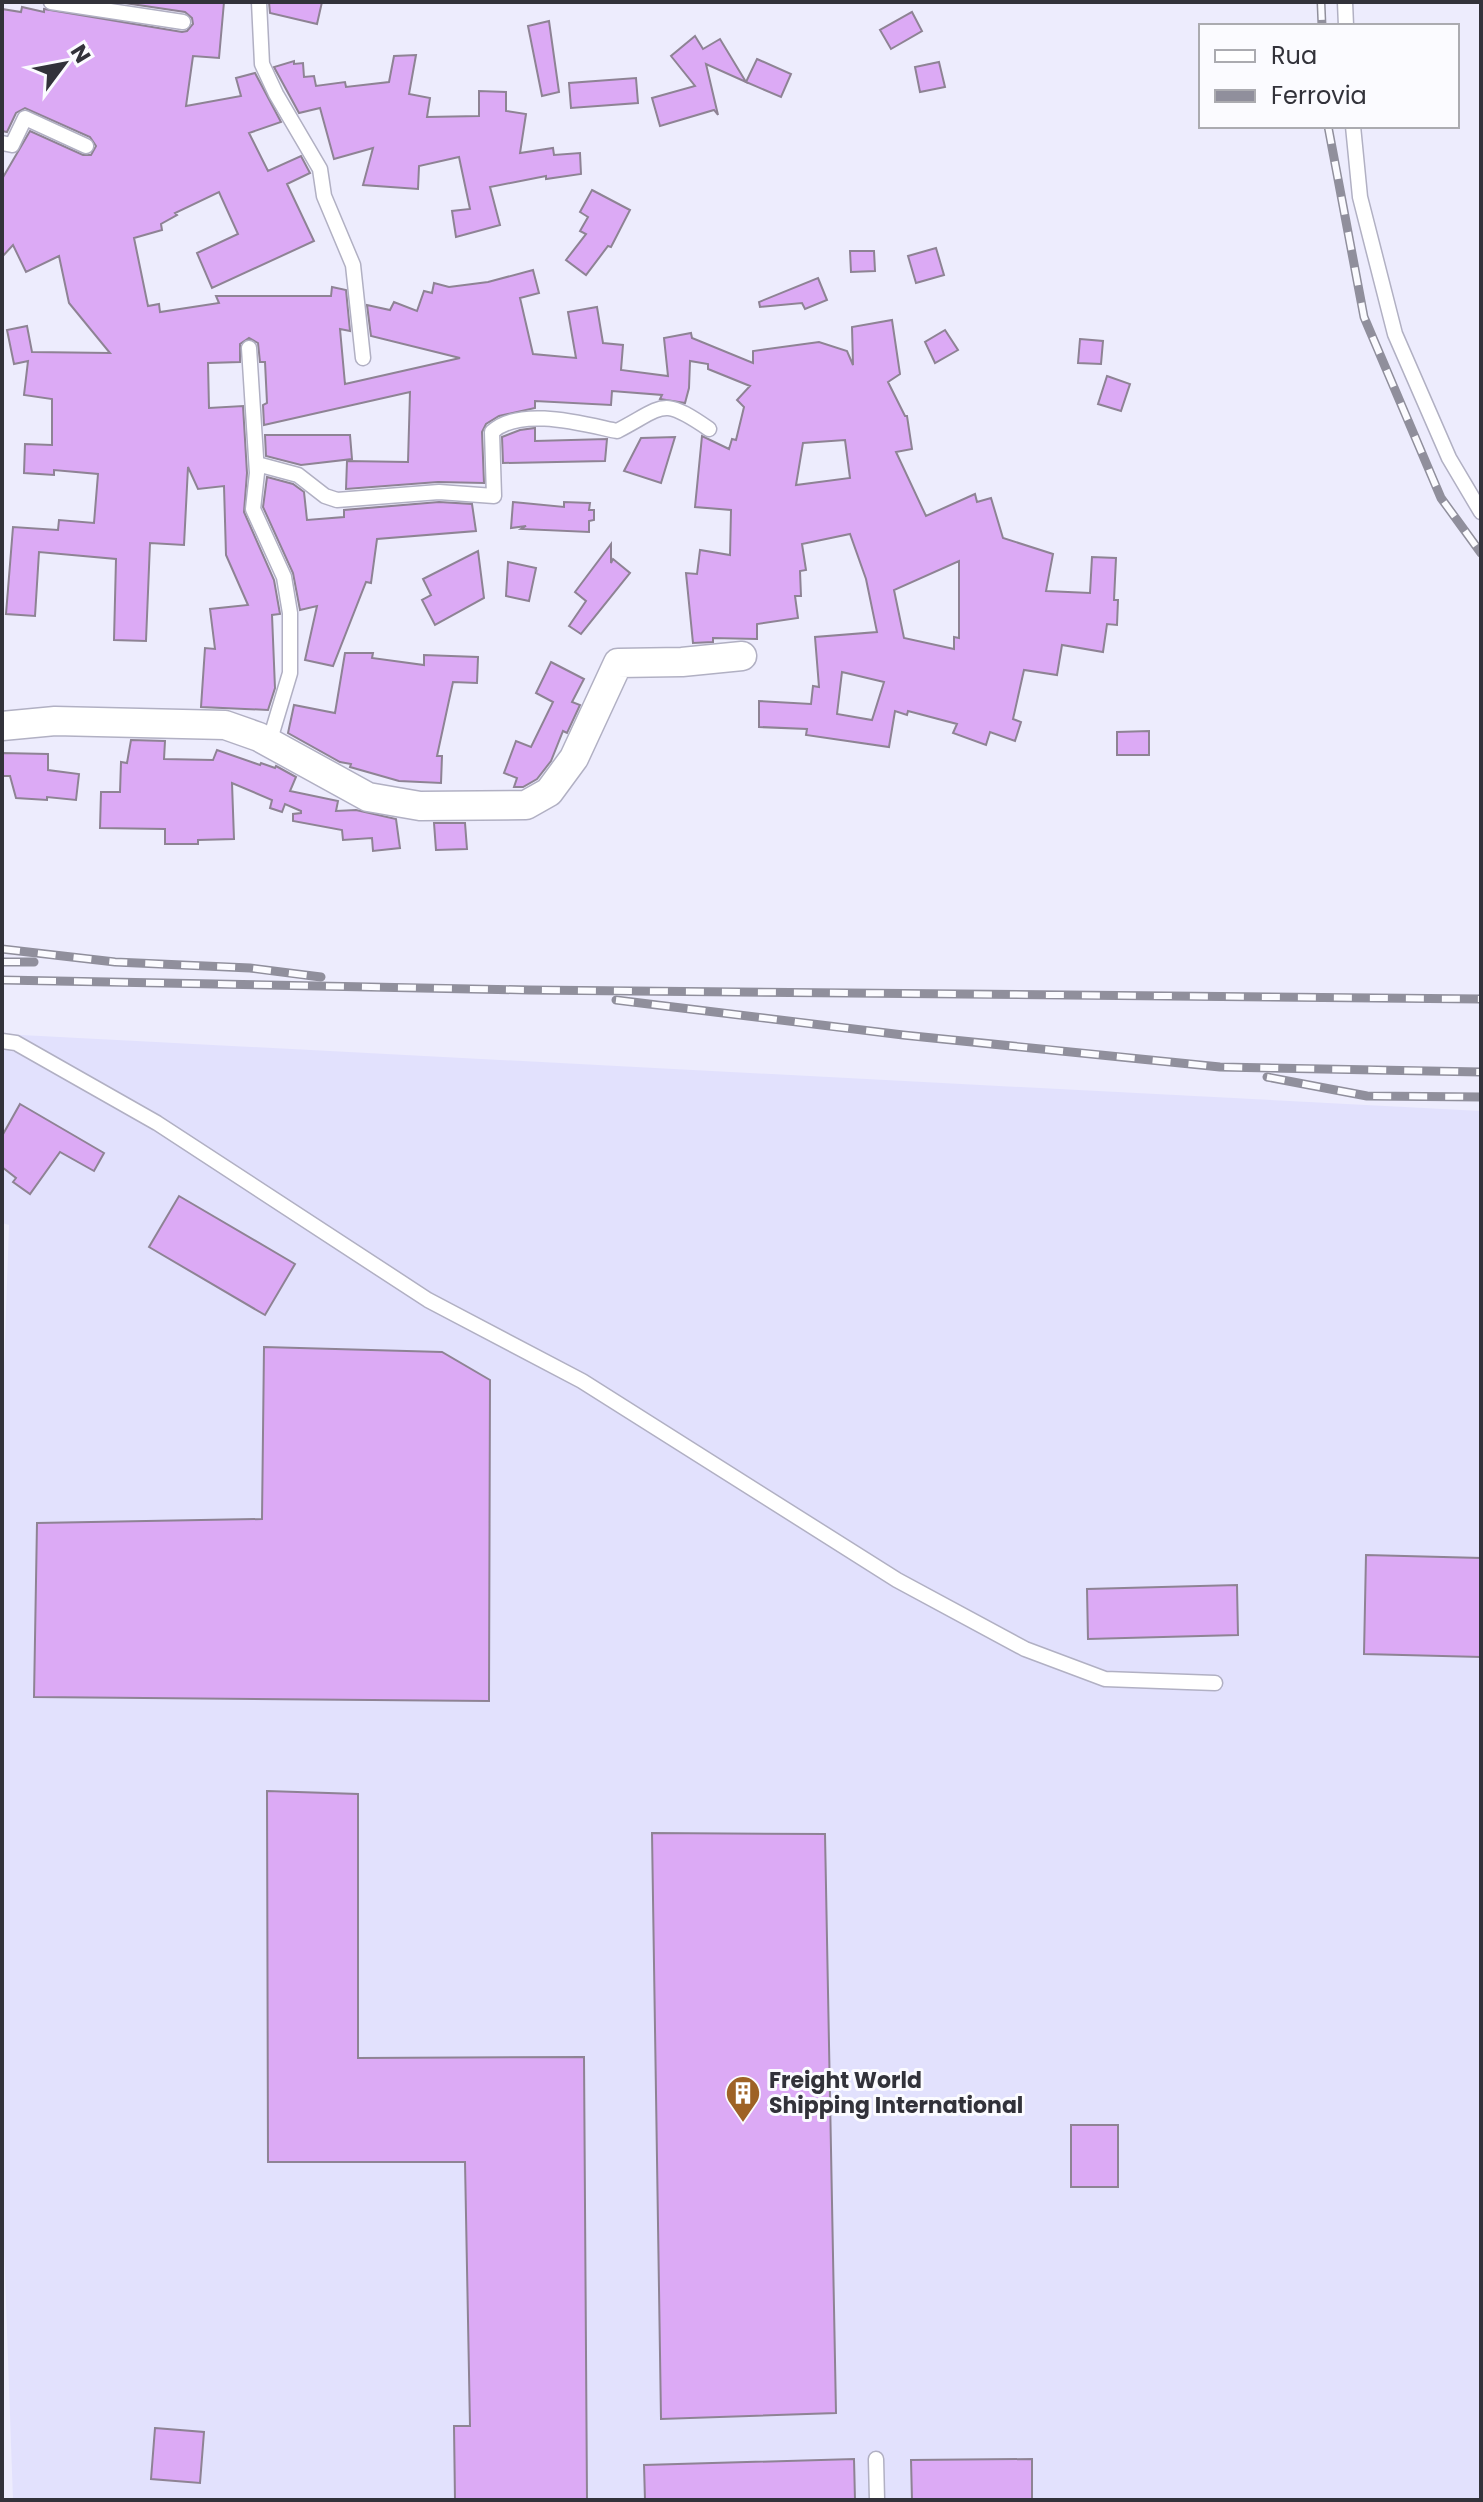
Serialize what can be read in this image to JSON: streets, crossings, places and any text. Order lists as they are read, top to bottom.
{
  "places": {
    "building": ["Freight World Shipping International"]
  },
  "legend": ["Rua", "Ferrovia"],
  "north": "top right"
}
